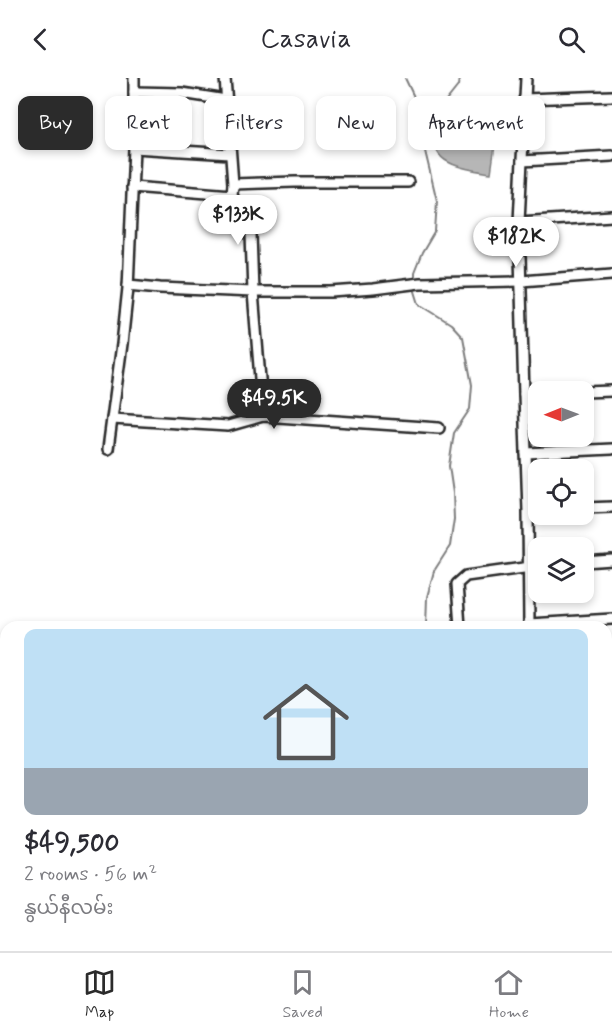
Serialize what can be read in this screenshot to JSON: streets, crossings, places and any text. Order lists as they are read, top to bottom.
{
  "north": "left",
  "page": {
    "header": "Casavia",
    "chip": [
      "Buy",
      "Rent",
      "Filters",
      "New",
      "Apartment"
    ],
    "price": ["$133K", "$182K", "$49.5K"],
    "list": [
      {
        "name": "$49,500",
        "note": "2 rooms · 56 m² · နွယ်နီလမ်း"
      }
    ],
    "tabs": ["Map", "Saved", "Home"]
  }
}
